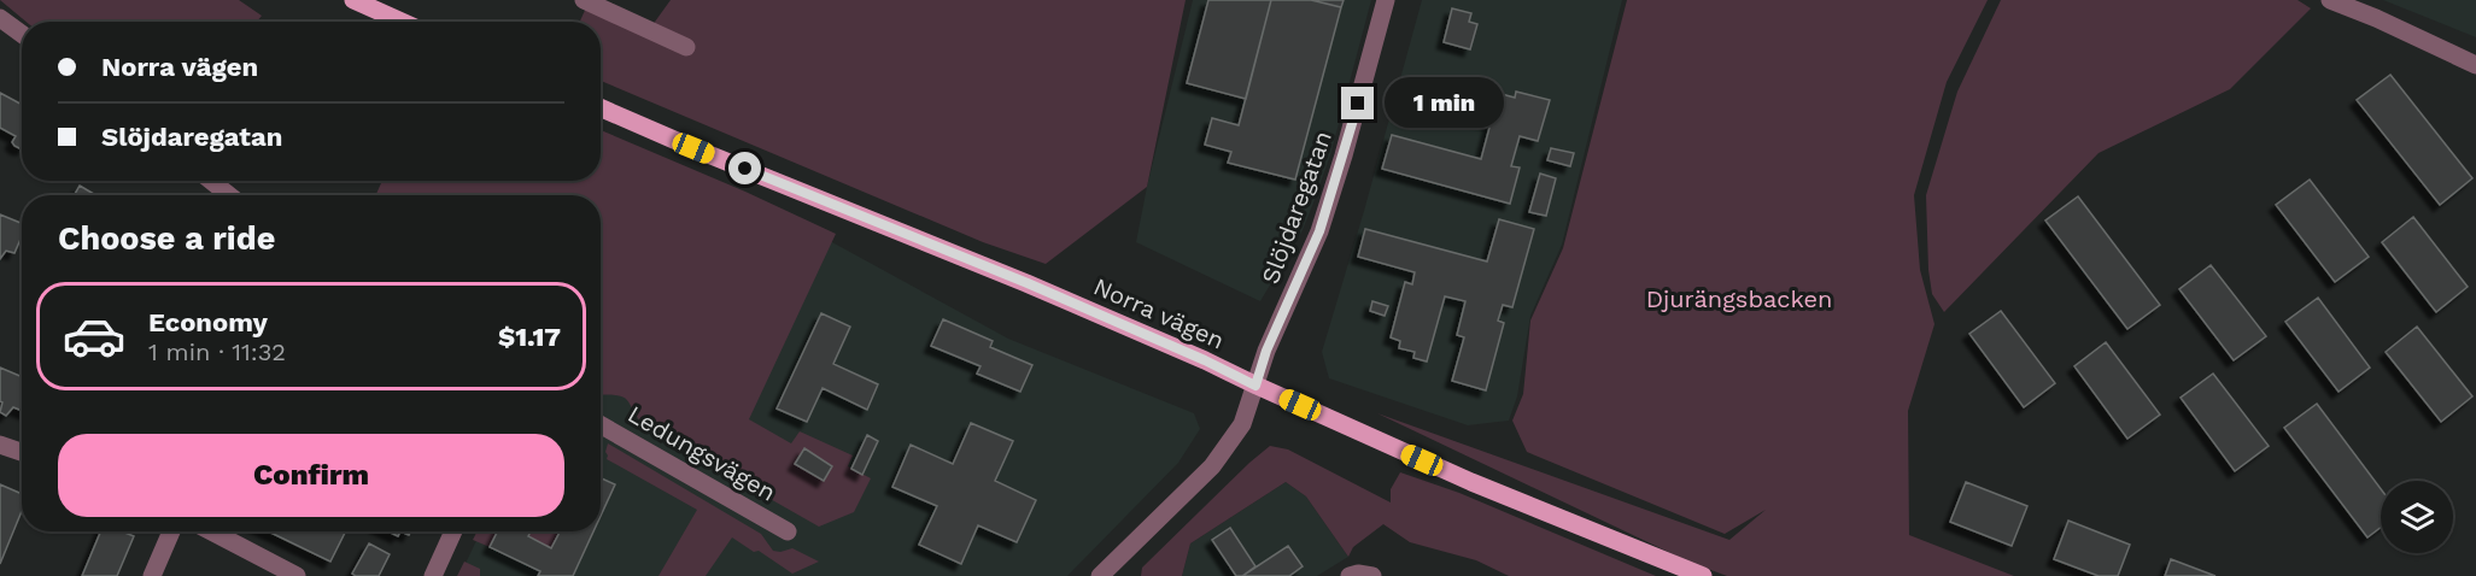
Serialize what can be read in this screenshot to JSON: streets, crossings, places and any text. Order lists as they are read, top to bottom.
{
  "streets": {
    "main road": ["Norra vägen"],
    "street": ["Slöjdaregatan", "Ledungsvägen"]
  },
  "crossings": [
    ["Slöjdaregatan", "Norra vägen"]
  ],
  "parks": ["Djurängsbacken"],
  "page": {
    "banner": ["Norra vägen", "Slöjdaregatan"],
    "bubble": "1 min",
    "heading": "Choose a ride",
    "list": [
      {
        "name": "Economy",
        "note": "1 min · 11:32",
        "value": "$1.17"
      }
    ],
    "buttons": "Confirm"
  }
}
